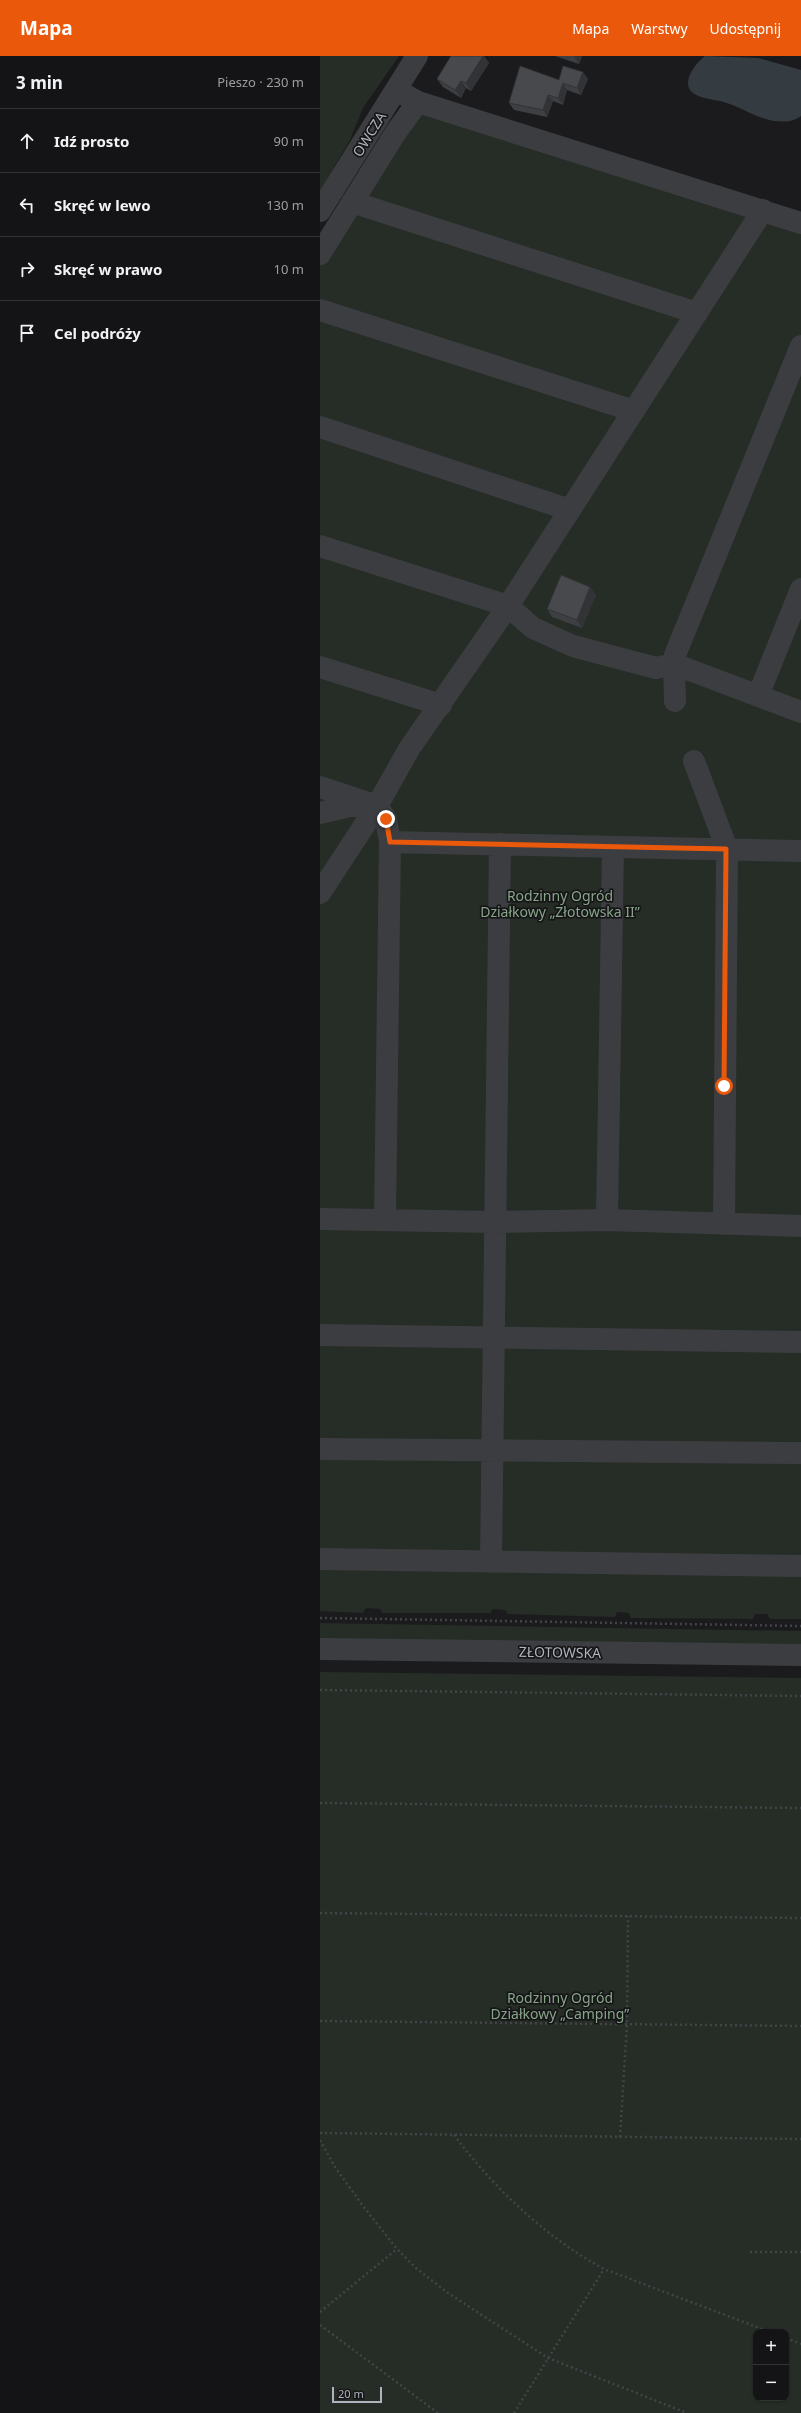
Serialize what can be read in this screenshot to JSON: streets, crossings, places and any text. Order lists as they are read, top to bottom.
{
  "streets": {
    "street": ["OWCZA", "ZŁOTOWSKA"]
  },
  "parks": ["Rodzinny Ogród Działkowy „Złotowska II”", "Rodzinny Ogród Działkowy „Camping”"],
  "scale_bar": "20 m",
  "page": {
    "header": "Mapa",
    "nav": ["Mapa", "Warstwy", "Udostępnij"],
    "heading": ["3 min", "Pieszo · 230 m"],
    "list": [
      ["Idź prosto", "90 m"],
      ["Skręć w lewo", "130 m"],
      ["Skręć w prawo", "10 m"],
      "Cel podróży"
    ],
    "map_buttons": ["+", "−"],
    "scale": "20 m"
  }
}
